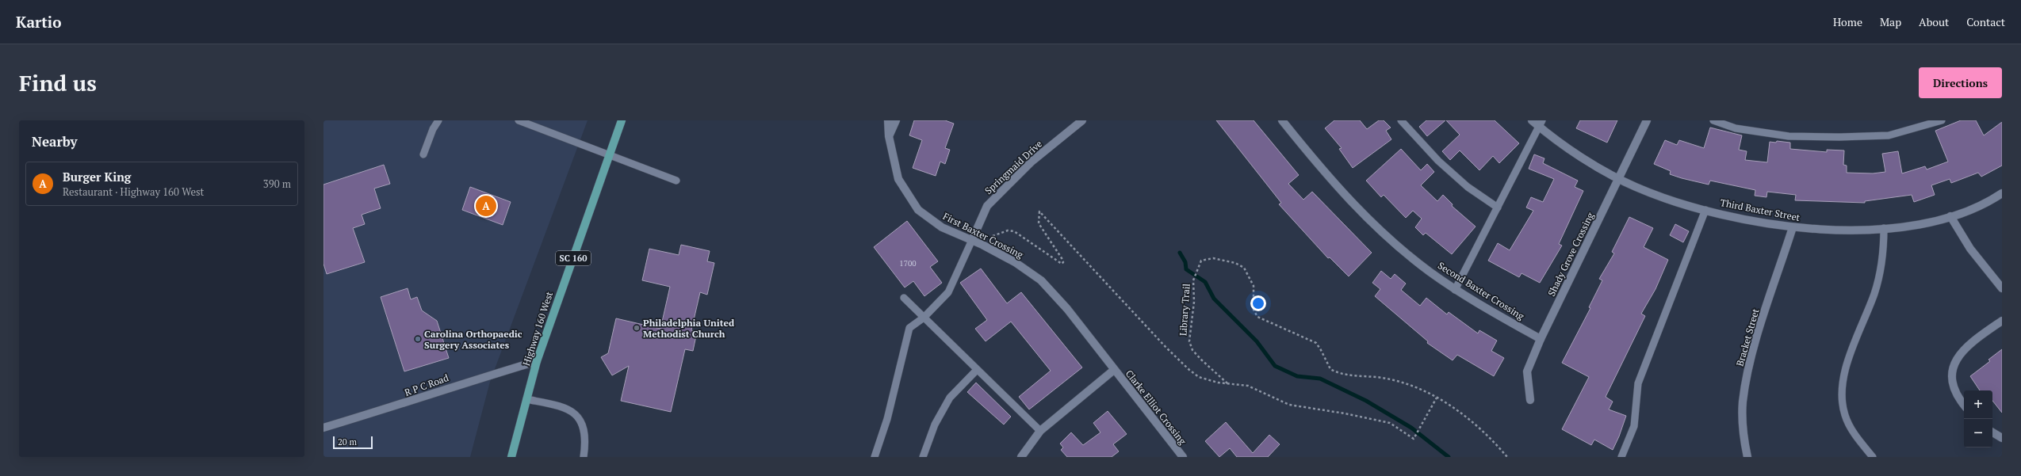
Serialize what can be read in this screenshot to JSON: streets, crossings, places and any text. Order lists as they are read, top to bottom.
{
  "streets": {
    "main road": ["SC 160", "Highway 160 West"],
    "street": [
      "Springmaid Drive",
      "Third Baxter Street",
      "First Baxter Crossing",
      "Shady Grove Crossing",
      "Second Baxter Crossing",
      "Bracket Street",
      "R P C Road",
      "Clarke Elliot Crossing"
    ],
    "path": ["Library Trail"]
  },
  "crossings": [
    ["Springmaid Drive", "First Baxter Crossing"],
    ["Third Baxter Street", "Shady Grove Crossing"],
    ["Third Baxter Street", "Bracket Street"],
    ["First Baxter Crossing", "Clarke Elliot Crossing"],
    ["Shady Grove Crossing", "Second Baxter Crossing"],
    ["Highway 160 West", "R P C Road"]
  ],
  "places": ["Philadelphia United Methodist Church", "Carolina Orthopaedic Surgery Associates"],
  "house_numbers": ["1700"],
  "scale_bar": "20 m",
  "page": {
    "header": "Kartio",
    "nav": [
      "Home",
      "Map",
      "About",
      "Contact"
    ],
    "buttons": "Directions",
    "title": "Find us",
    "heading": "Nearby",
    "list": [
      {
        "mark": "A",
        "name": "Burger King",
        "note": "Restaurant · Highway 160 West",
        "value": "390 m"
      }
    ],
    "pins": "A",
    "map_buttons": ["+", "−"],
    "scale": "20 m"
  }
}
